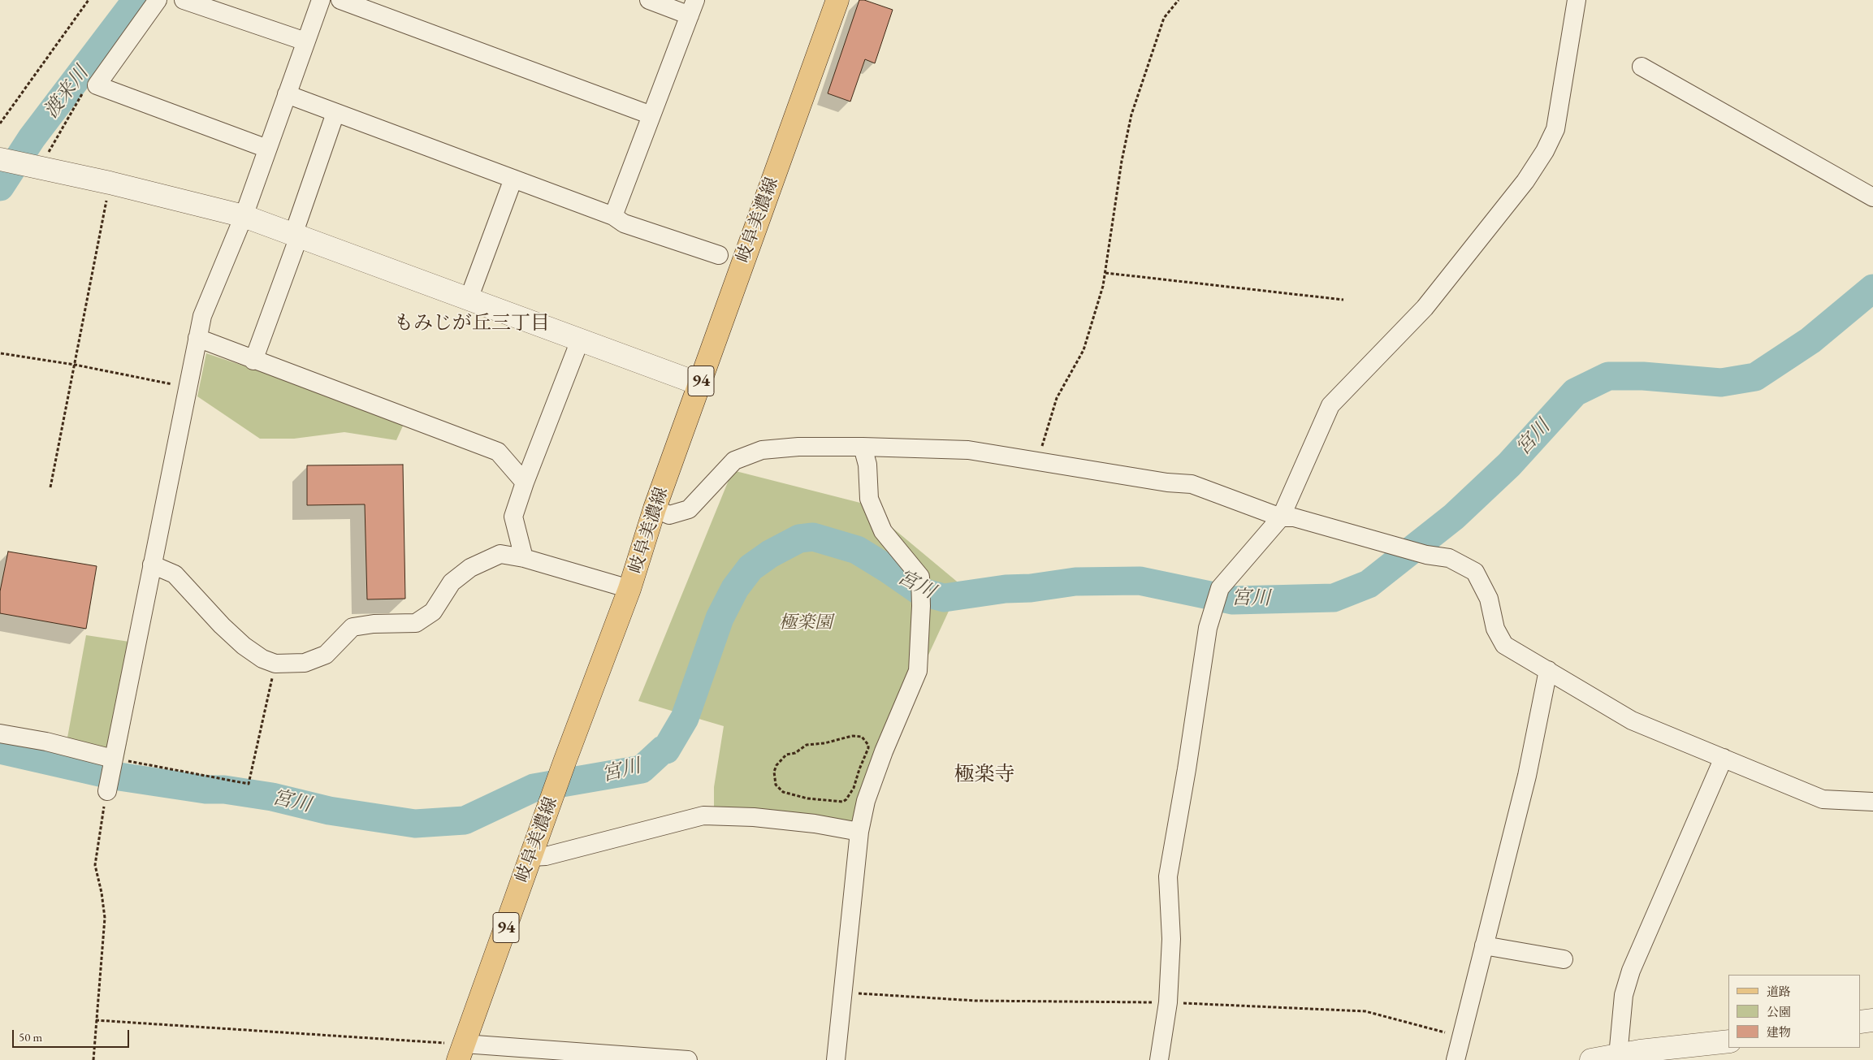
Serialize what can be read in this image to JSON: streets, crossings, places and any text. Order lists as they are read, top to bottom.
{
  "streets": {
    "main road": ["岐阜美濃線", "94"]
  },
  "districts": ["もみじが丘三丁目", "極楽寺"],
  "water": ["渡来川", "宮川"],
  "parks": ["極楽園"],
  "legend": ["道路", "公園", "建物"],
  "scale_bar": "50 m"
}
